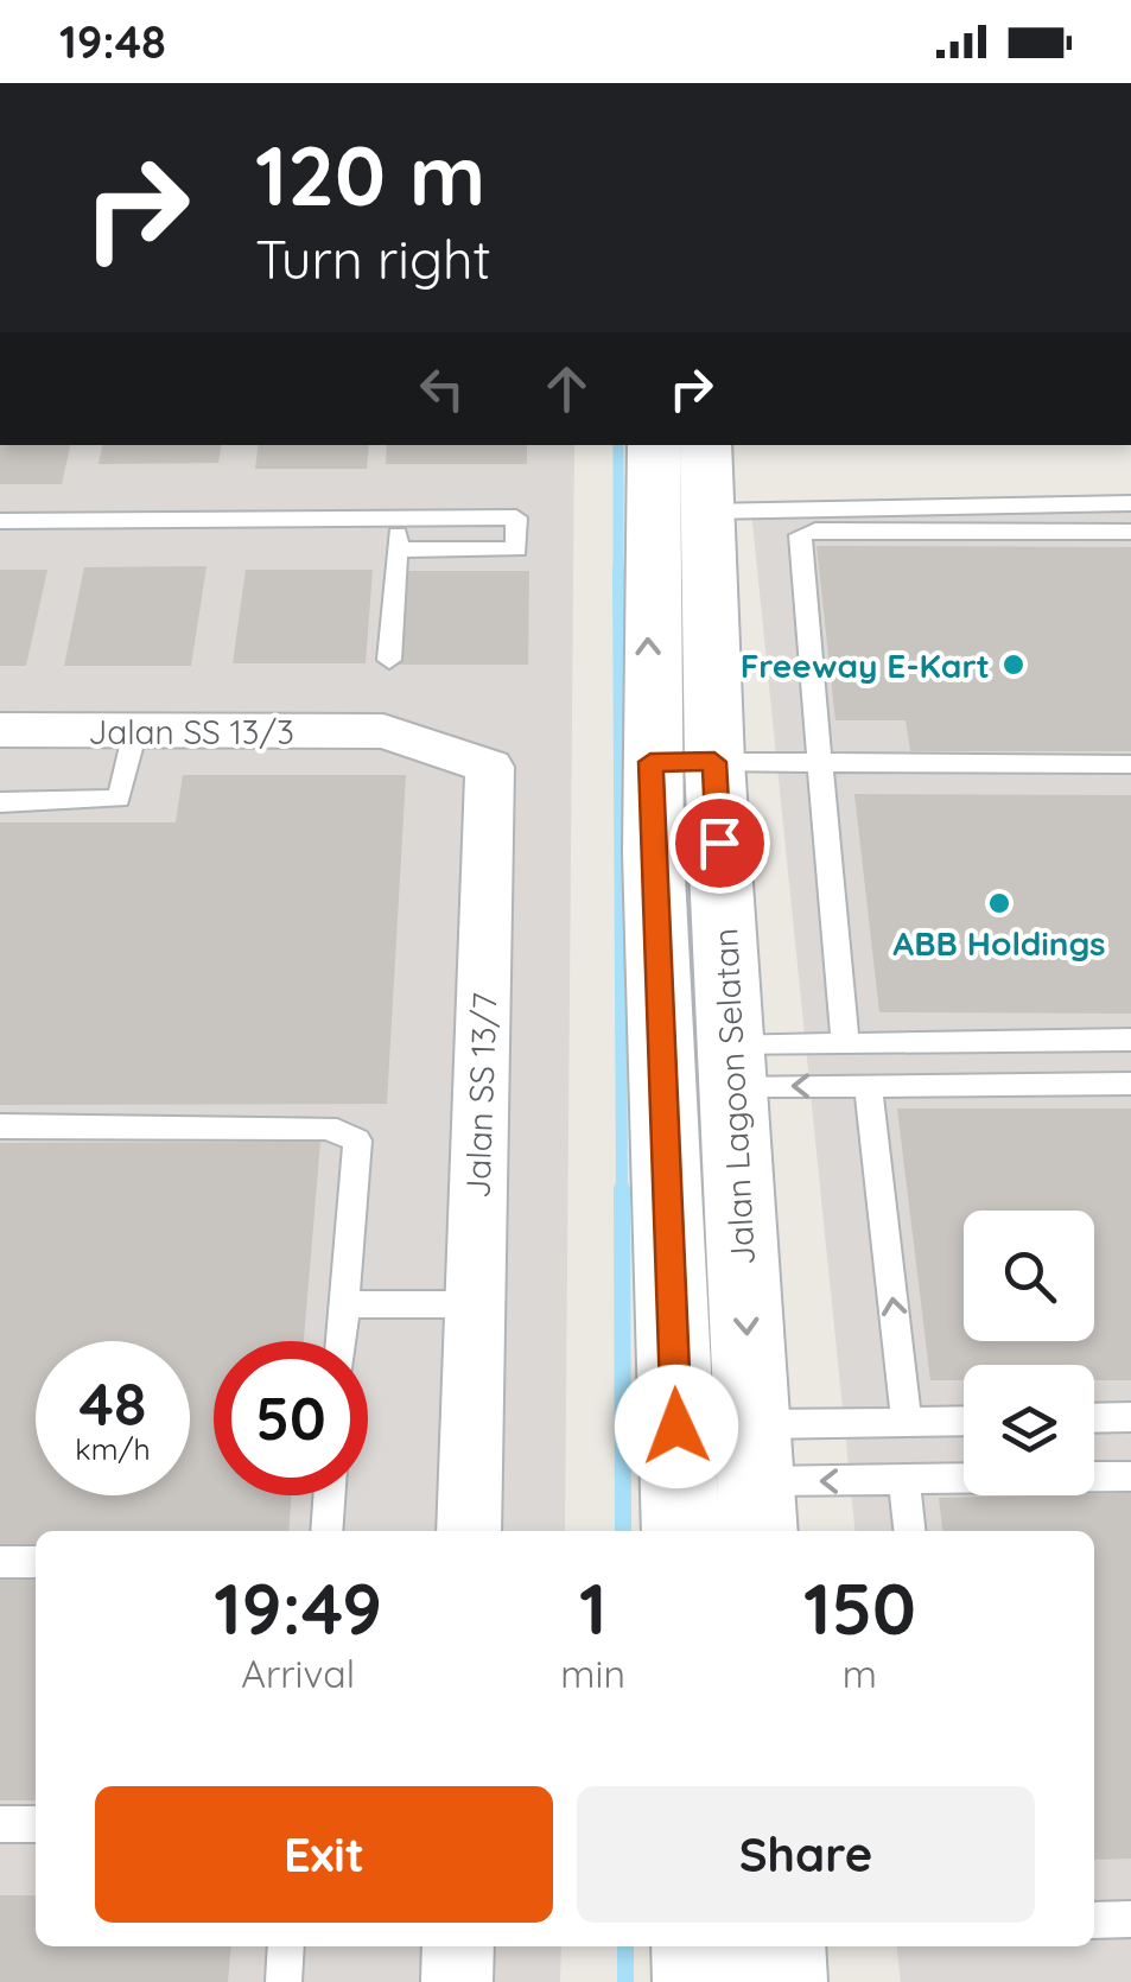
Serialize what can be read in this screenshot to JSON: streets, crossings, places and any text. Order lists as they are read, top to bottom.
{
  "streets": {
    "main road": ["Jalan Lagoon Selatan"],
    "street": ["Jalan SS 13/3", "Jalan SS 13/7"]
  },
  "crossings": [
    ["Jalan SS 13/3", "Jalan SS 13/7"]
  ],
  "places": ["Freeway E-Kart", "ABB Holdings"],
  "page": {
    "status": "19:48",
    "turn": ["120 m", "Turn right"],
    "speed": "48 km/h",
    "limit": "50",
    "eta": [
      "19:49",
      "Arrival",
      "1",
      "min",
      "150",
      "m"
    ],
    "buttons": ["Exit", "Share"]
  }
}
